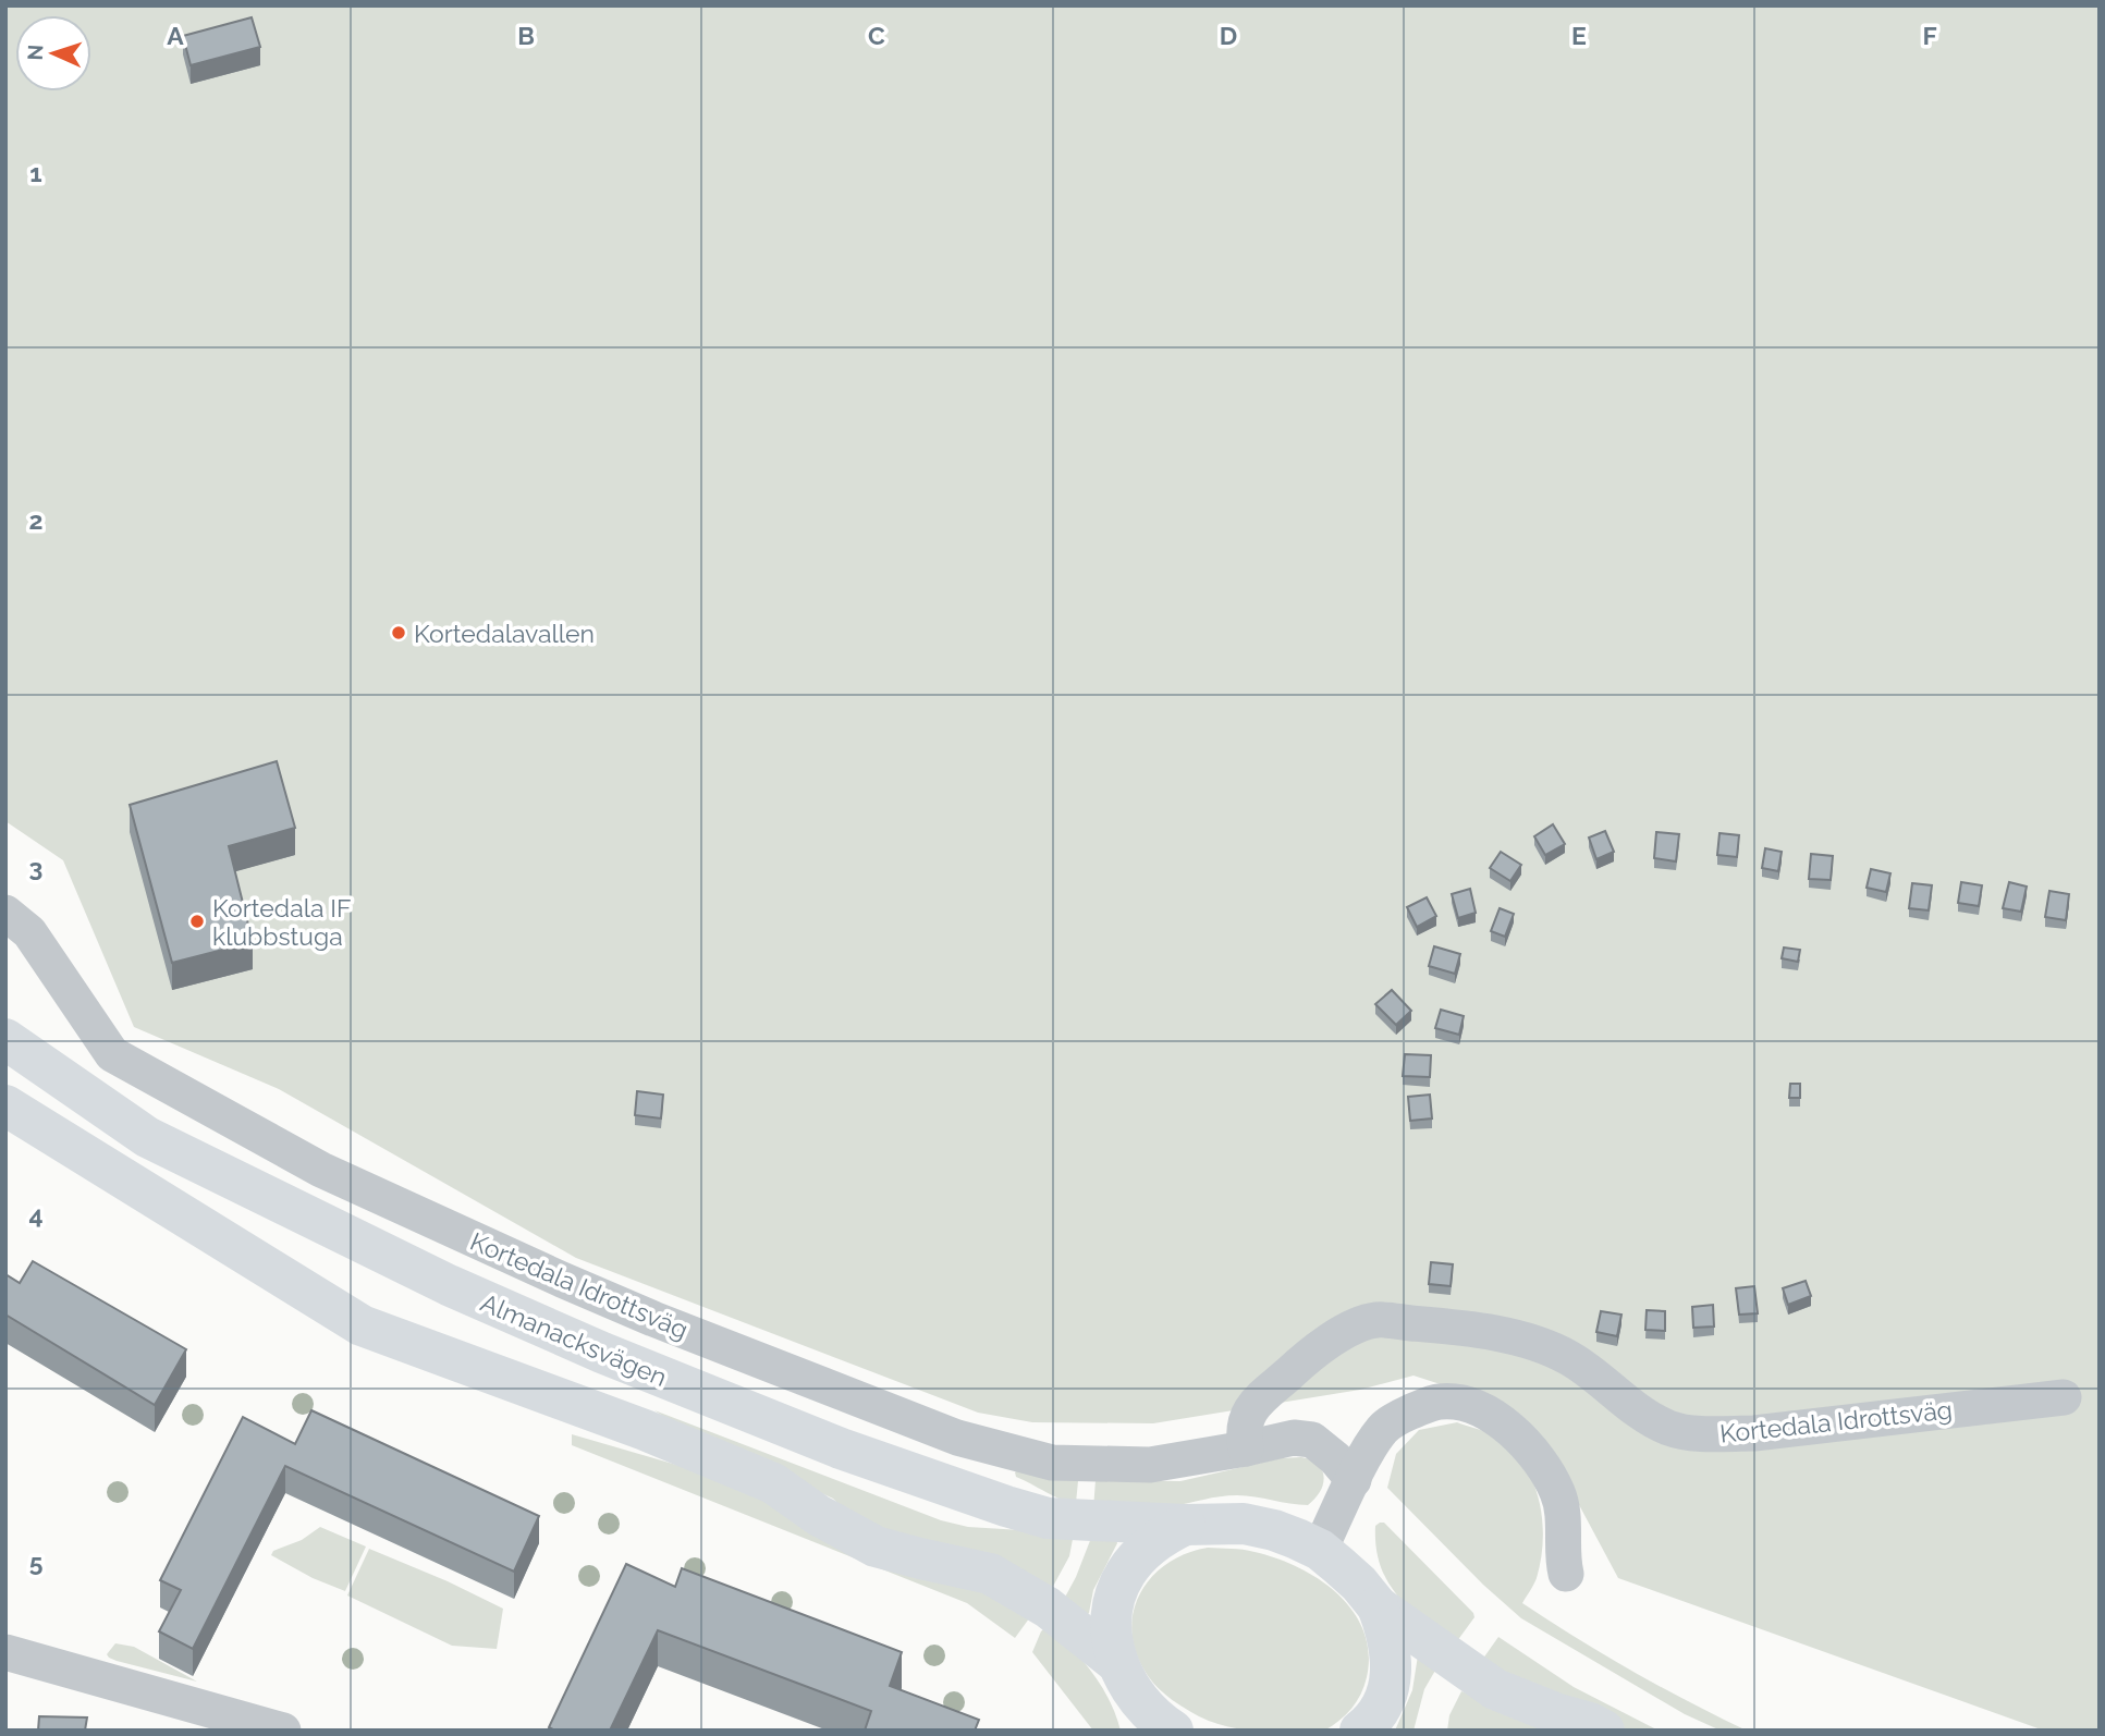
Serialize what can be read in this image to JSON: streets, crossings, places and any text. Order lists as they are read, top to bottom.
{
  "streets": {
    "main road": ["Almanacksvägen"],
    "street": ["Kortedala Idrottsväg"]
  },
  "places": ["Kortedalavallen", "Kortedala IF klubbstuga"],
  "north": "left",
  "grid": {
    "columns": [
      "A",
      "B",
      "C",
      "D",
      "E",
      "F"
    ],
    "rows": [
      "1",
      "2",
      "3",
      "4",
      "5"
    ]
  }
}
